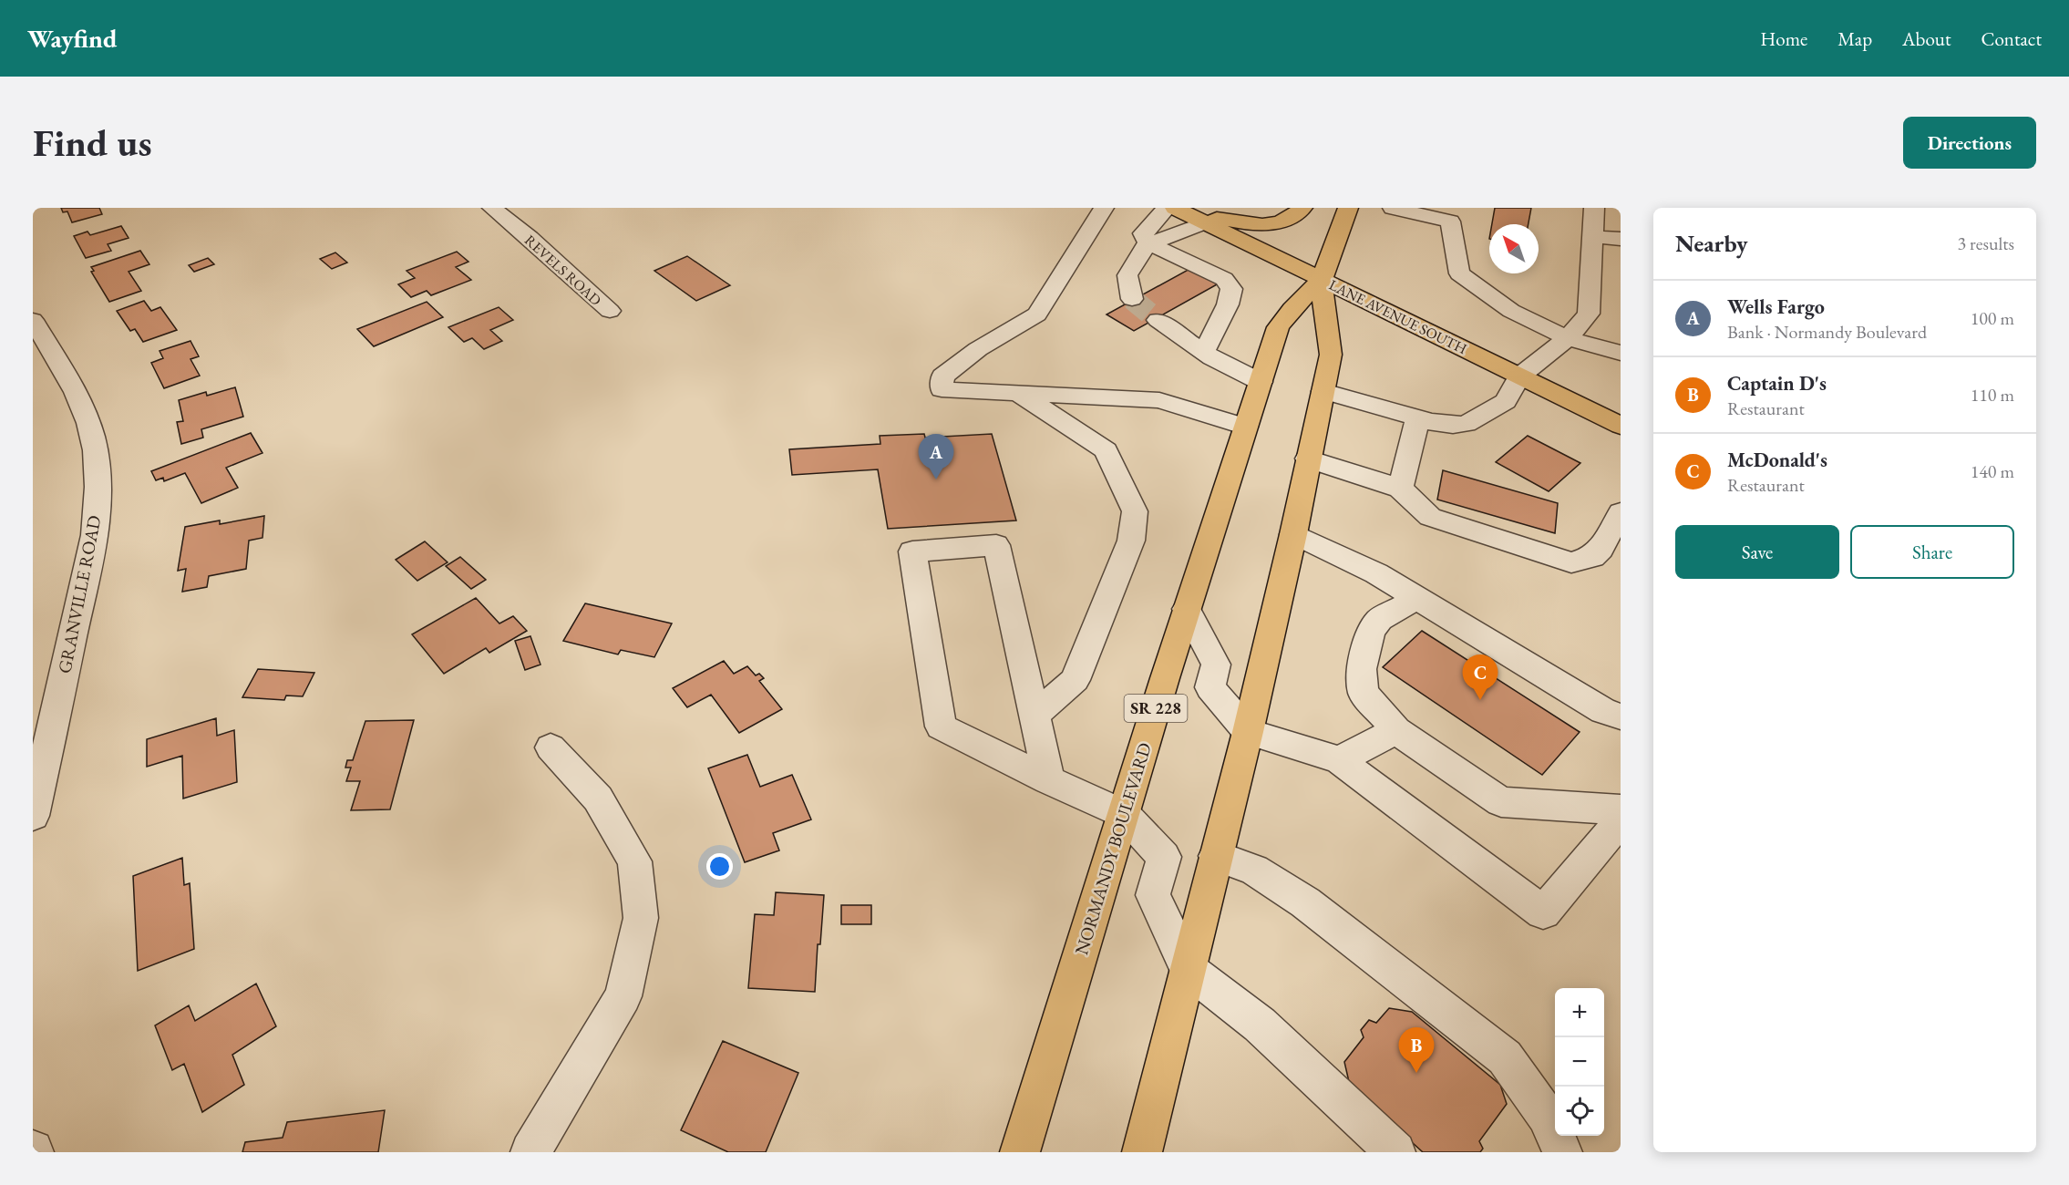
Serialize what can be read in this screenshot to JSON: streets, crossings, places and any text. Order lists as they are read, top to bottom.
{
  "streets": {
    "main road": ["LANE AVENUE SOUTH", "SR 228", "NORMANDY BOULEVARD"],
    "street": ["REVELS ROAD", "GRANVILLE ROAD"]
  },
  "crossings": [
    ["LANE AVENUE SOUTH", "NORMANDY BOULEVARD"]
  ],
  "north": "top left",
  "page": {
    "header": "Wayfind",
    "nav": [
      "Home",
      "Map",
      "About",
      "Contact"
    ],
    "buttons": [
      "Directions",
      ["Save", "Share"]
    ],
    "title": "Find us",
    "heading": ["Nearby", "3 results"],
    "list": [
      {
        "mark": "A",
        "name": "Wells Fargo",
        "note": "Bank · Normandy Boulevard",
        "value": "100 m"
      },
      {
        "mark": "B",
        "name": "Captain D's",
        "note": "Restaurant",
        "value": "110 m"
      },
      {
        "mark": "C",
        "name": "McDonald's",
        "note": "Restaurant",
        "value": "140 m"
      }
    ],
    "pins": ["A", "C", "B"],
    "map_buttons": ["+", "−"]
  }
}
